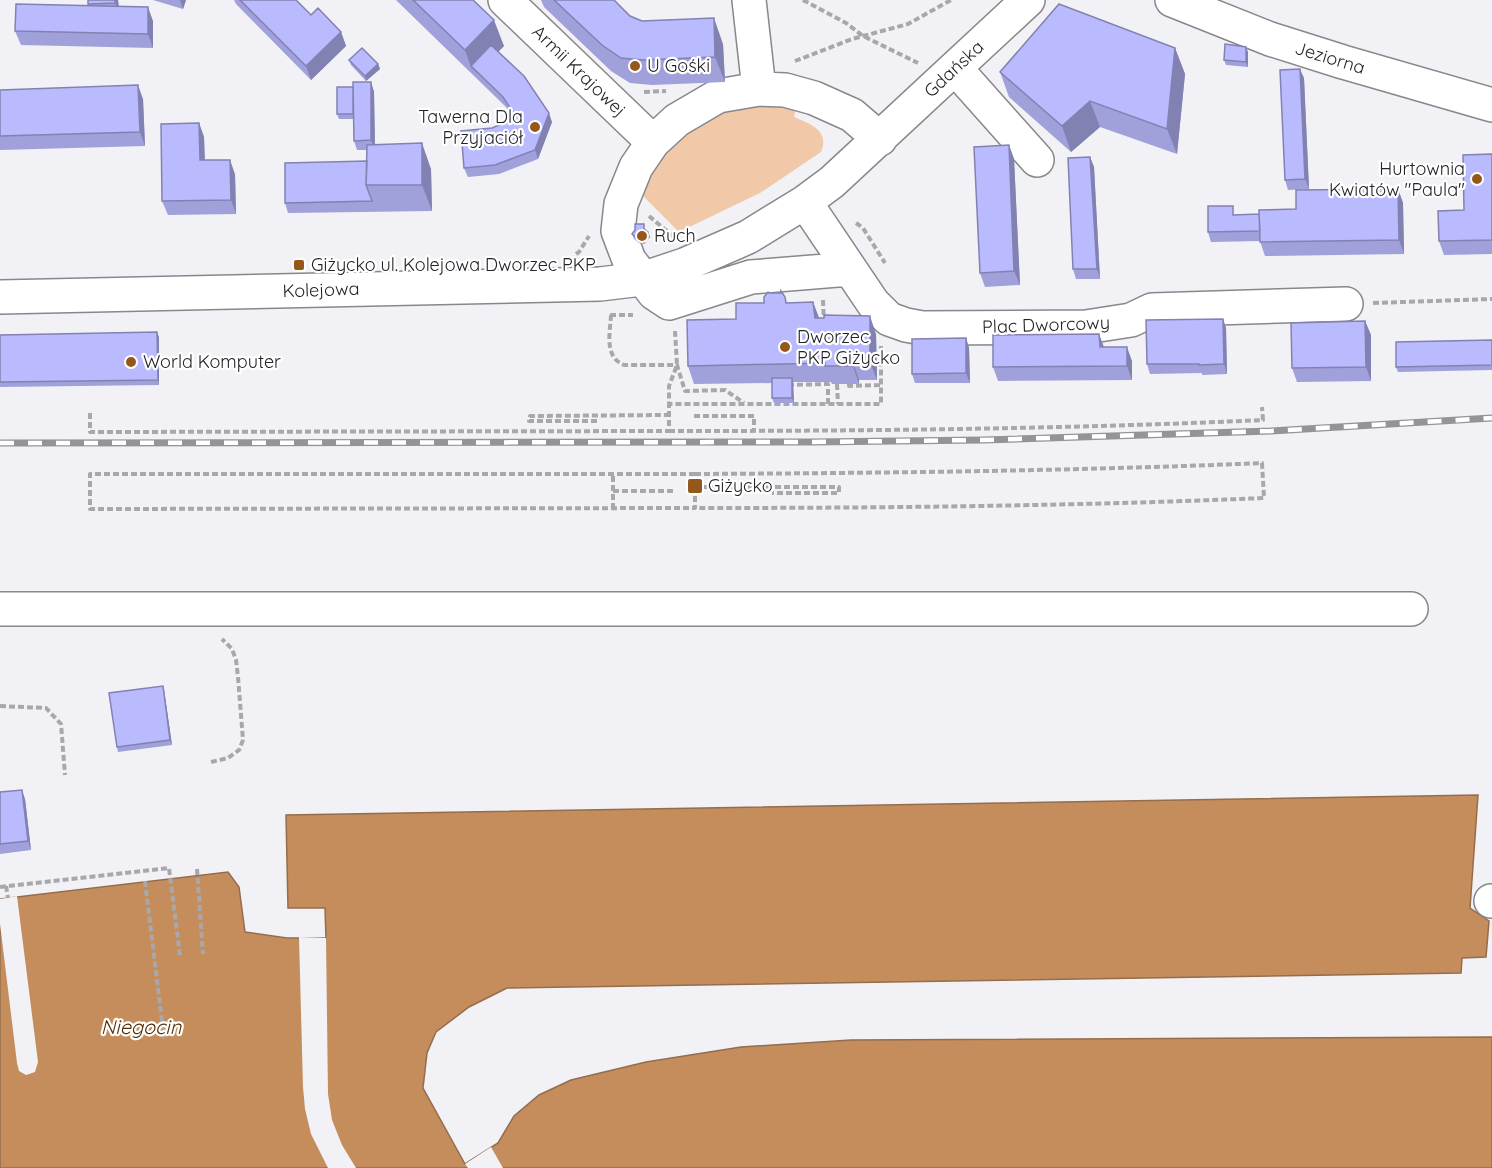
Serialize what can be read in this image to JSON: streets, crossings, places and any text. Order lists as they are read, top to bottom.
{
  "streets": {
    "street": [
      "Jeziorna",
      "Gdańska",
      "Armii Krajowej",
      "Kolejowa",
      "Plac Dworcowy"
    ]
  },
  "water": ["Niegocin"],
  "places": {
    "other": [
      "U Gośki",
      "Tawerna Dla Przyjaciół",
      "Hurtownia Kwiatów \"Paula\"",
      "Ruch",
      "Dworzec PKP Giżycko",
      "World Komputer"
    ],
    "transit": ["Giżycko ul. Kolejowa Dworzec PKP", "Giżycko"]
  }
}
